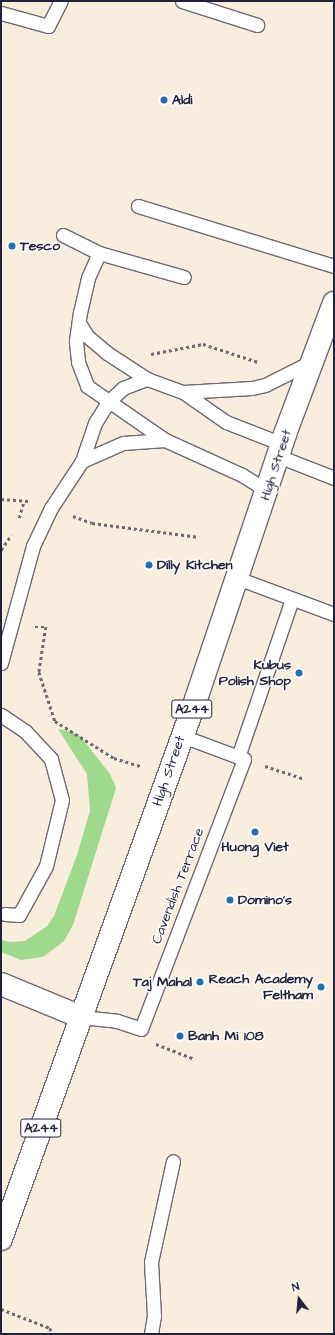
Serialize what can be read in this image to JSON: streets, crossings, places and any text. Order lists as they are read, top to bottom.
{
  "streets": {
    "main road": ["High Street", "A244"],
    "lane": ["Cavendish Terrace"]
  },
  "crossings": [
    ["High Street", "Cavendish Terrace"]
  ],
  "places": [
    "Aldi",
    "Tesco",
    "Dilly Kitchen",
    "Kubus Polish Shop",
    "Huong Viet",
    "Domino's",
    "Taj Mahal",
    "Reach Academy Feltham",
    "Banh Mi 108"
  ],
  "north": "top"
}
